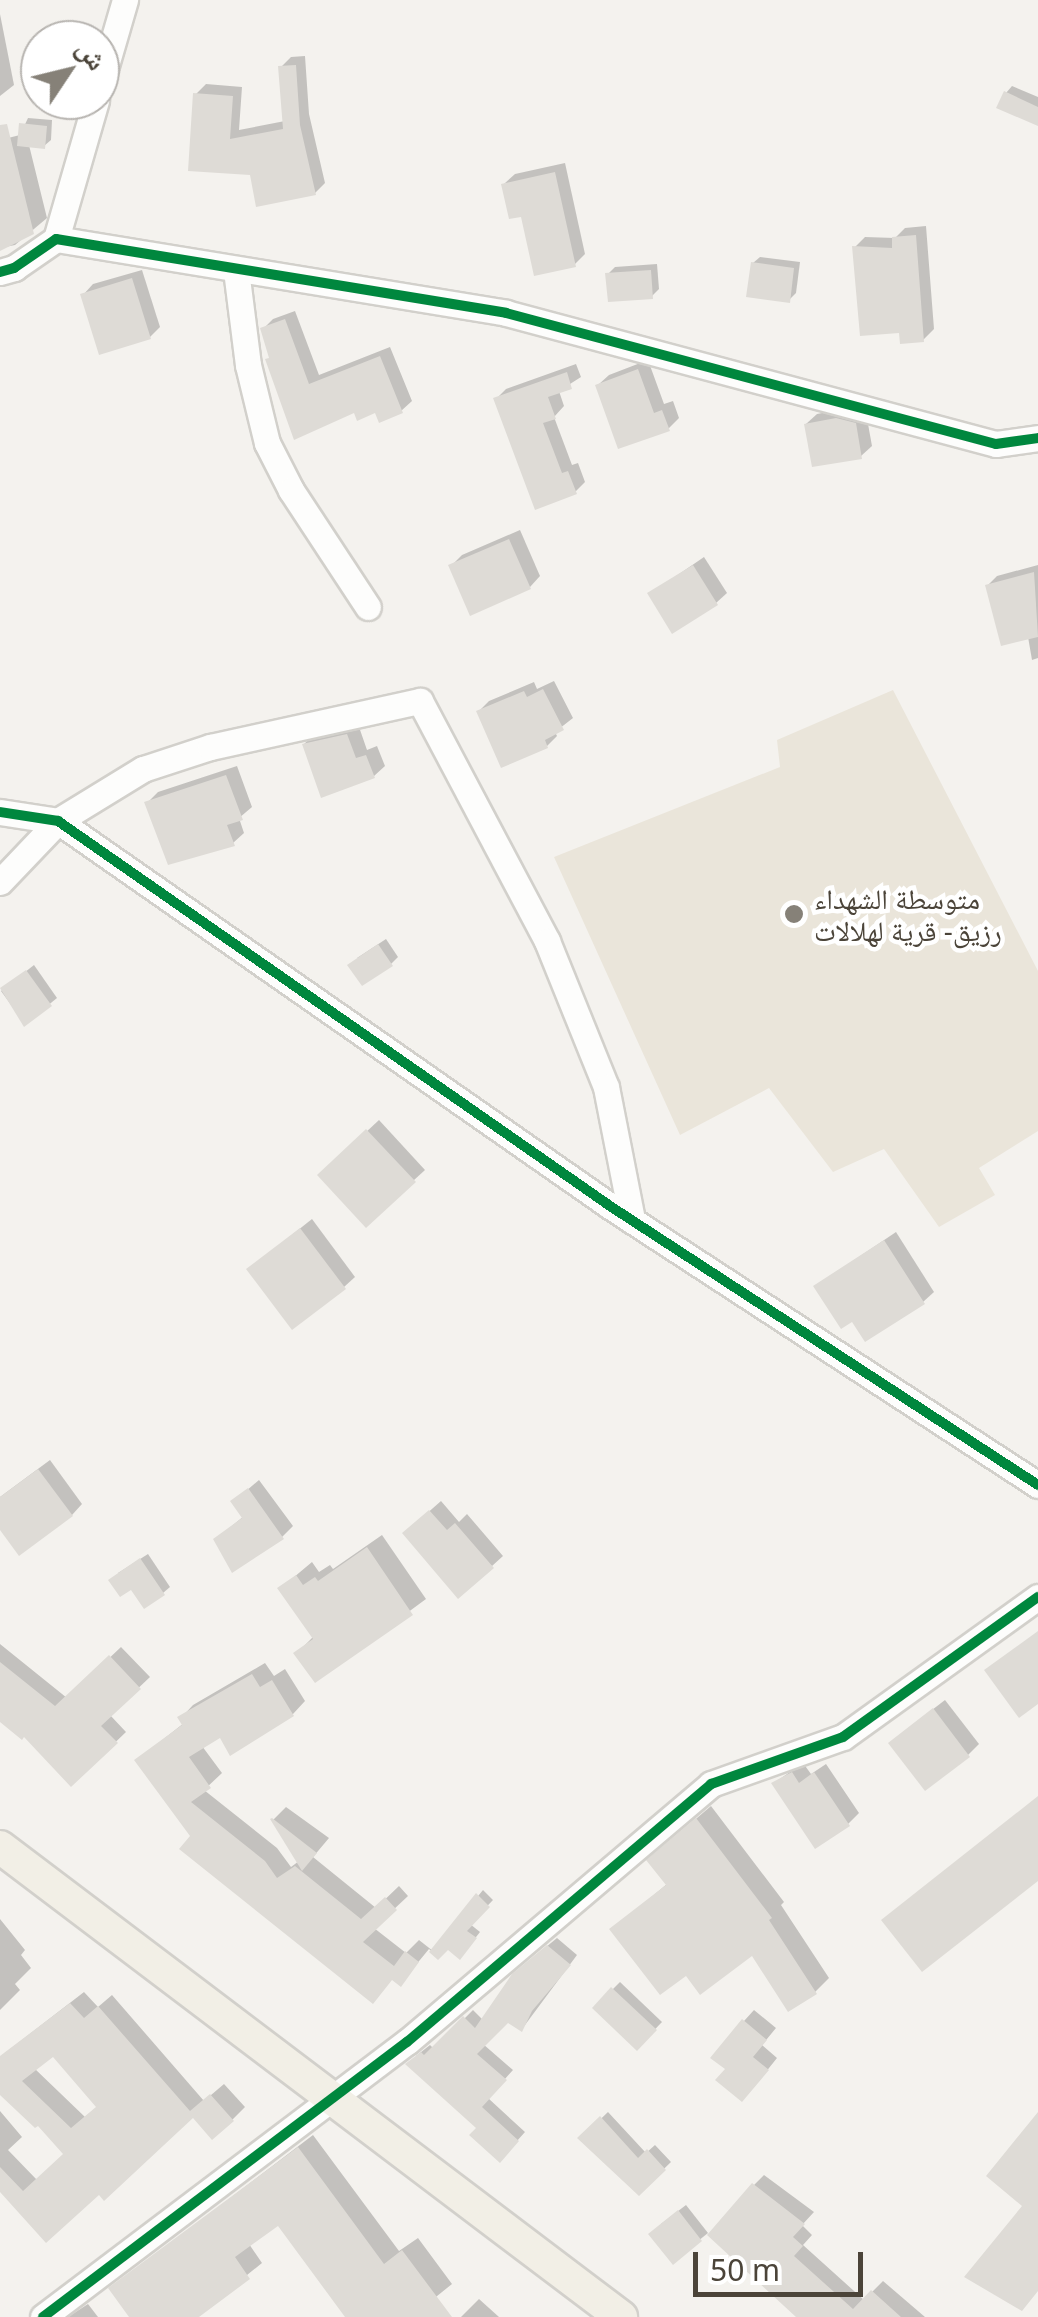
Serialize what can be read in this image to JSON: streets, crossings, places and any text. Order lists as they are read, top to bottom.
{
  "places": ["متوسطة الشهداء رزيق- قرية لهلالات"],
  "scale_bar": "50 m",
  "north": "top right"
}
